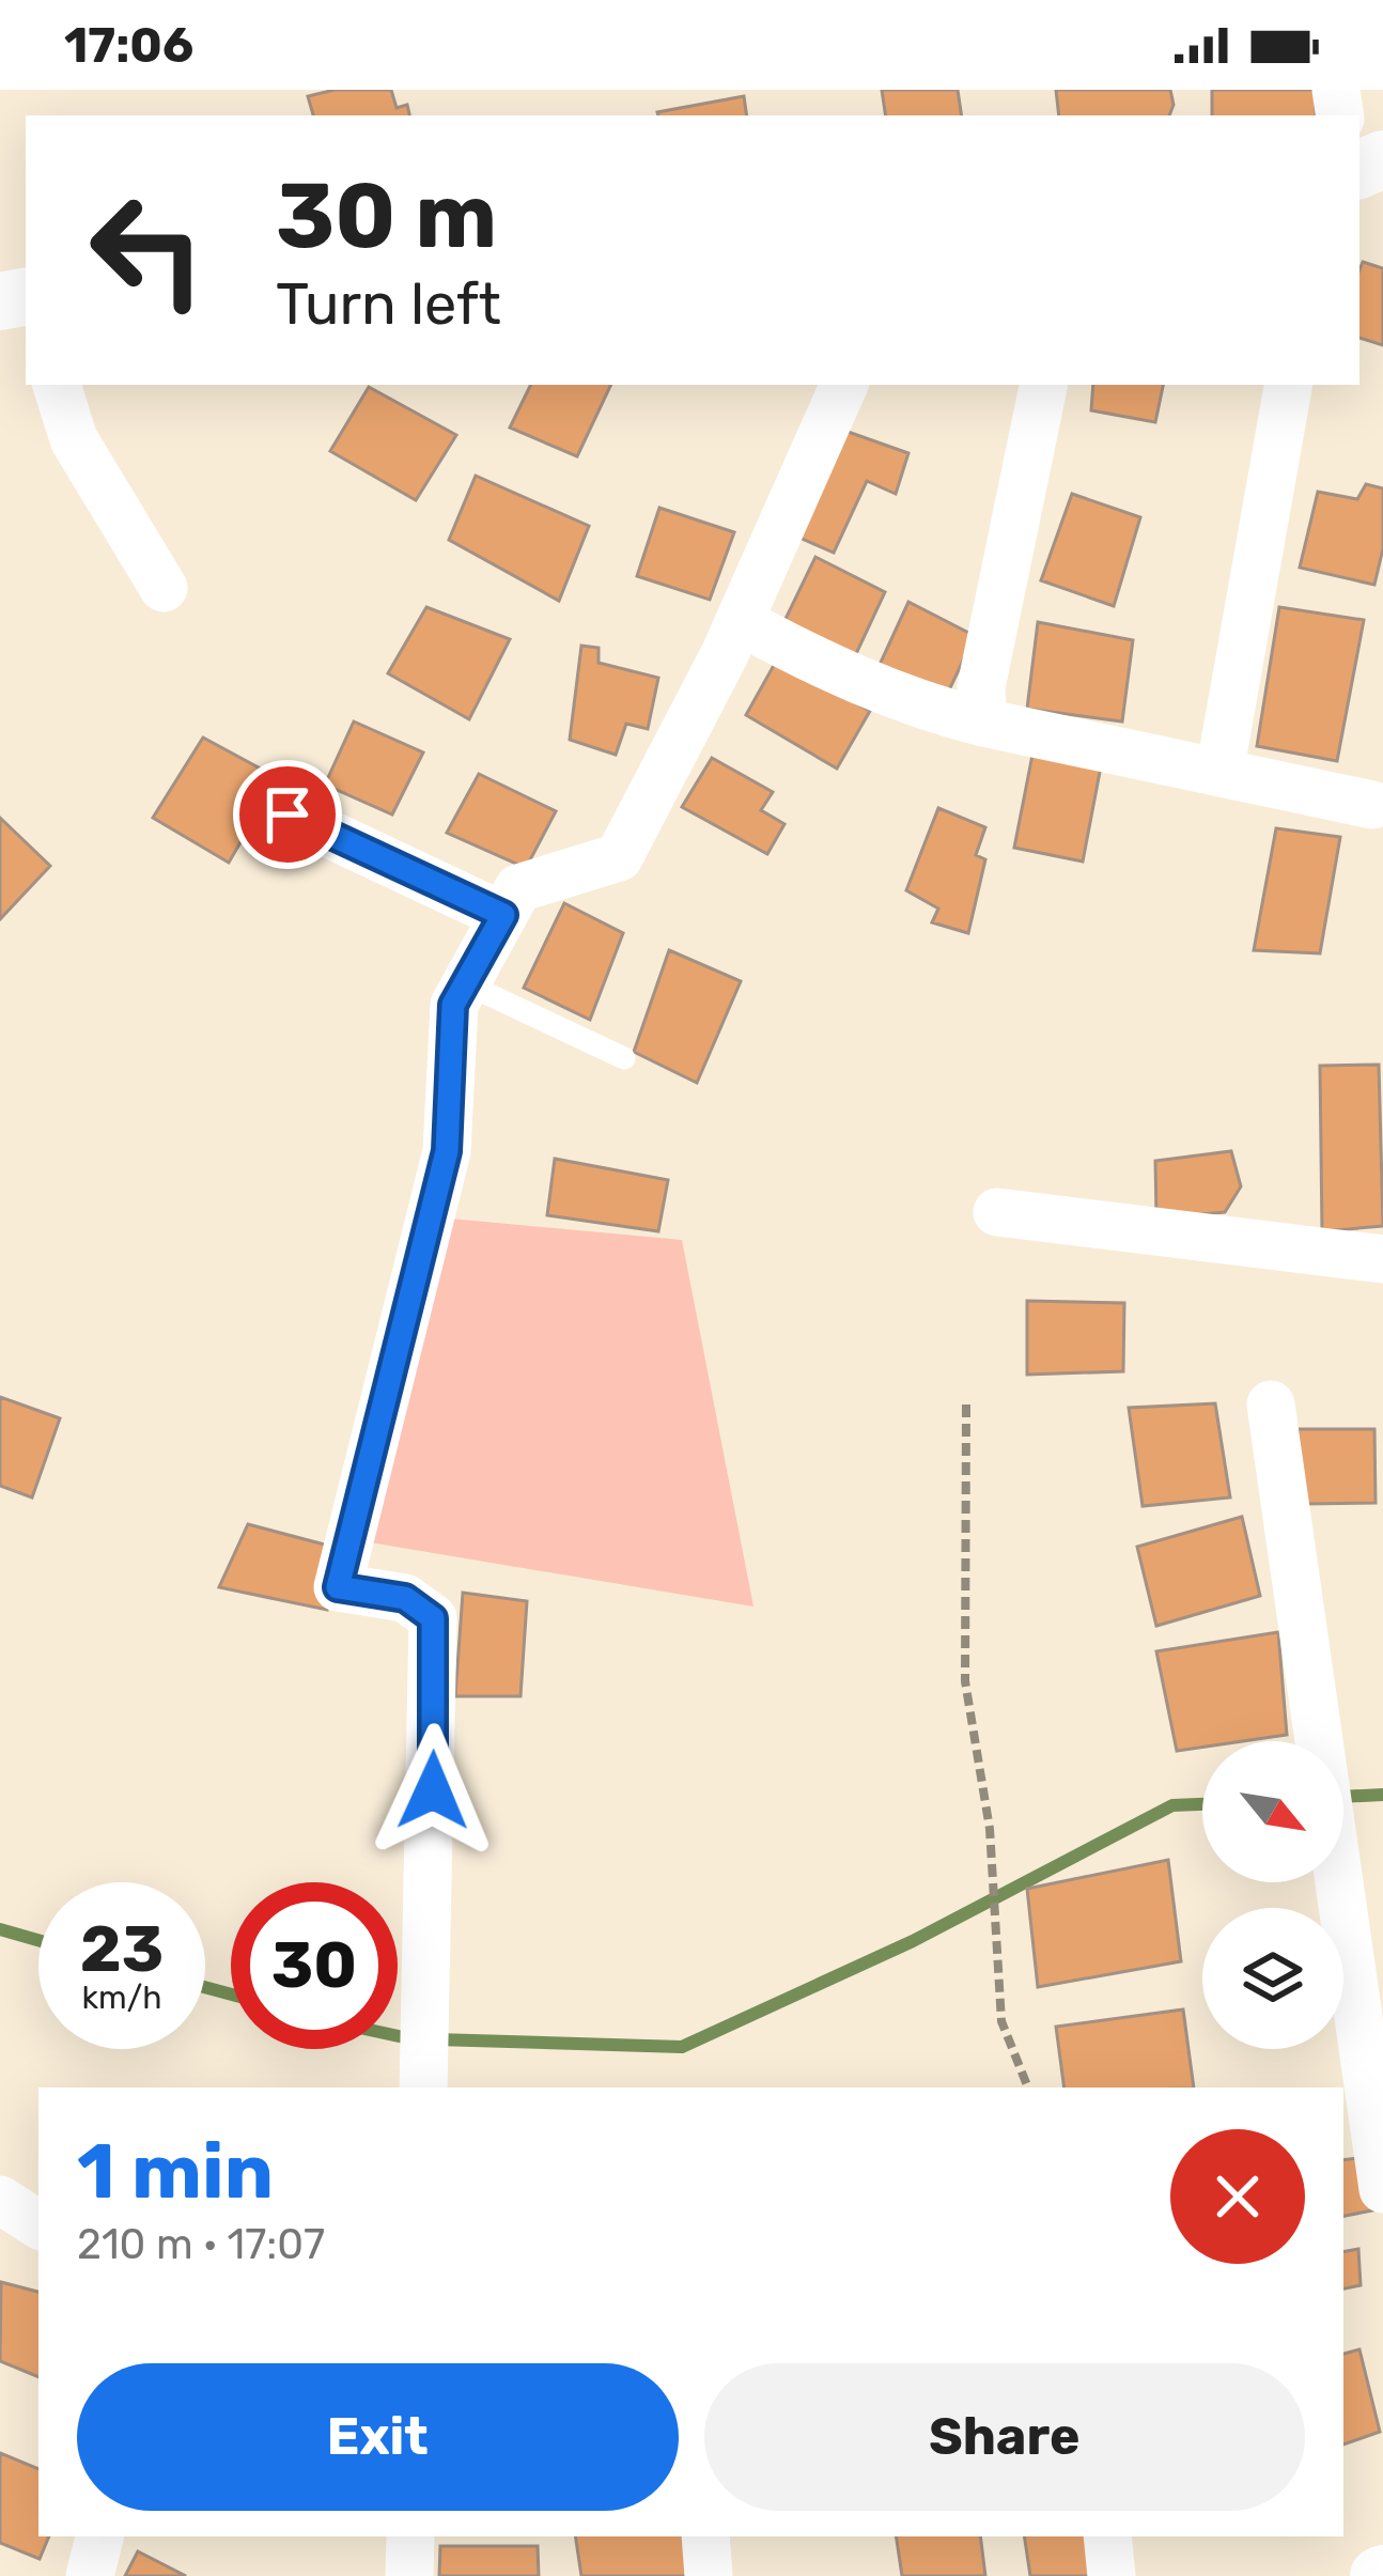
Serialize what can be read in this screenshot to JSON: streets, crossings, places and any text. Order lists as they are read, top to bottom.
{
  "north": "bottom right",
  "page": {
    "status": "17:06",
    "turn": ["30 m", "Turn left"],
    "speed": "23 km/h",
    "limit": "30",
    "heading": ["1 min", "210 m · 17:07"],
    "buttons": ["Exit", "Share"]
  }
}
